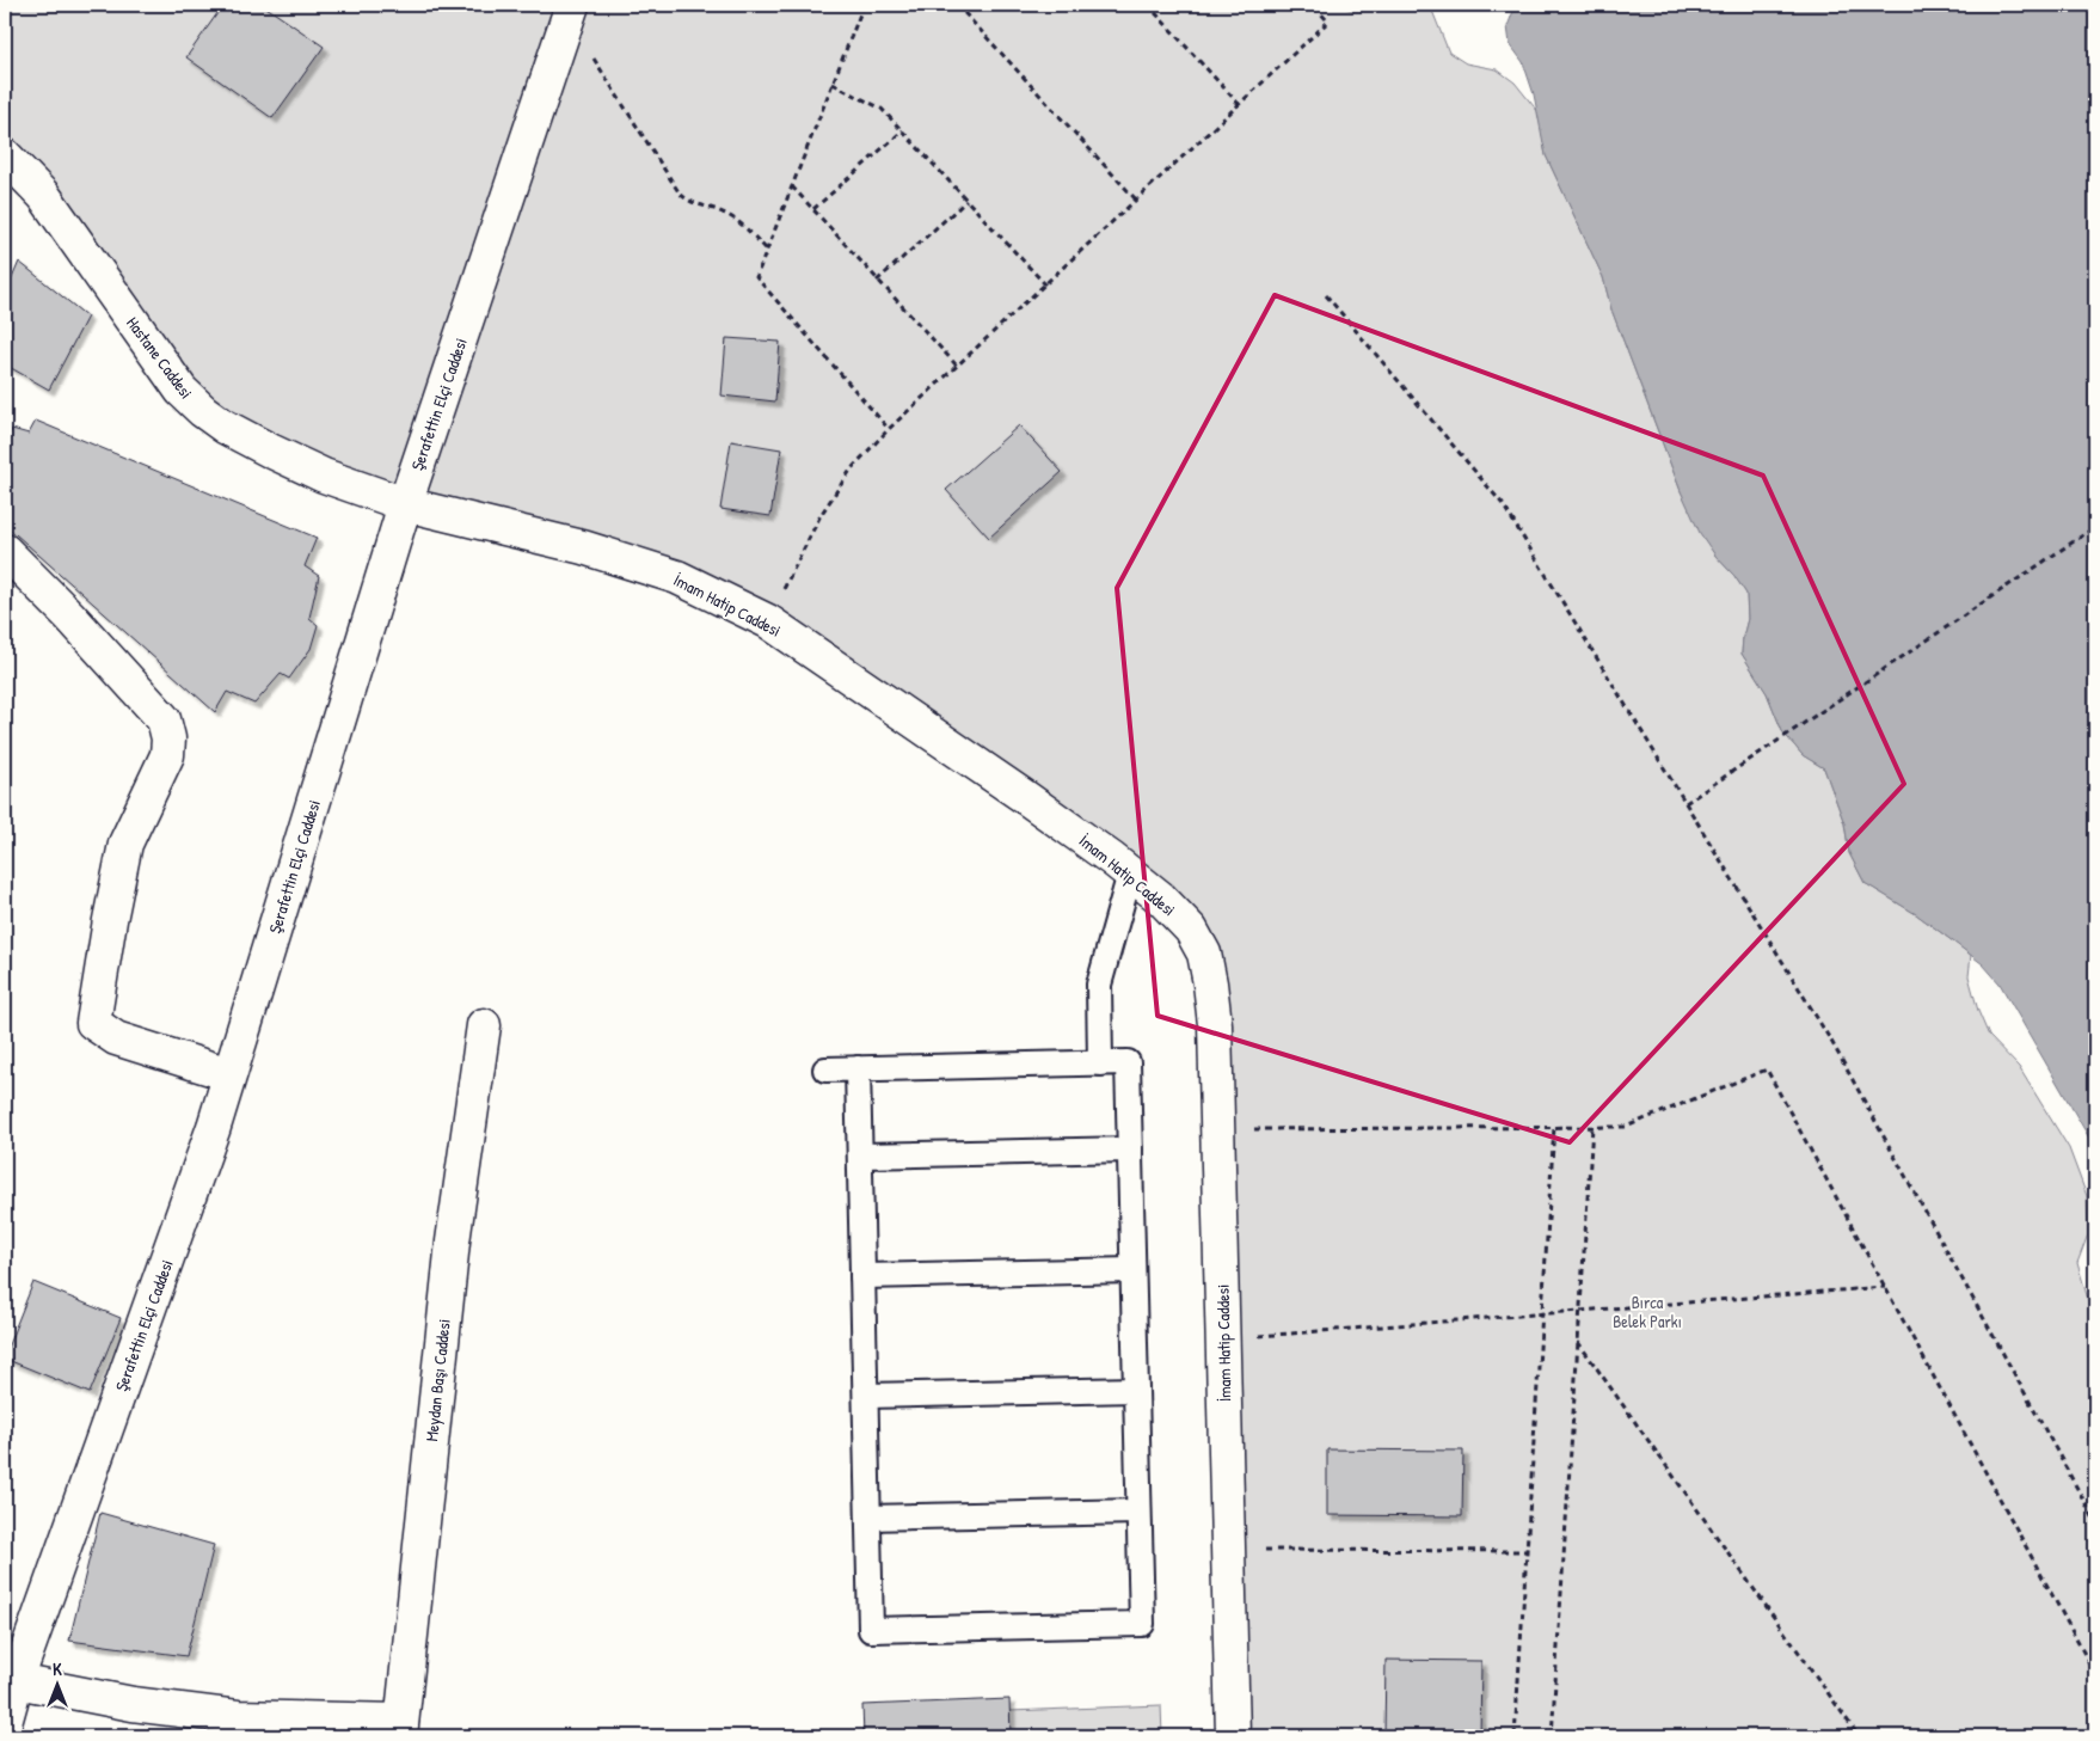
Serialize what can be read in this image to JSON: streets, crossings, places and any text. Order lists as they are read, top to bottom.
{
  "streets": {
    "street": [
      "Hastane Caddesi",
      "Şerafettin Elçi Caddesi",
      "İmam Hatip Caddesi",
      "Meydan Başı Caddesi"
    ]
  },
  "crossings": [
    ["Hastane Caddesi", "Şerafettin Elçi Caddesi"],
    ["Hastane Caddesi", "İmam Hatip Caddesi"],
    ["Şerafettin Elçi Caddesi", "İmam Hatip Caddesi"]
  ],
  "parks": ["Bırca Belek Parkı"],
  "north": "top"
}
